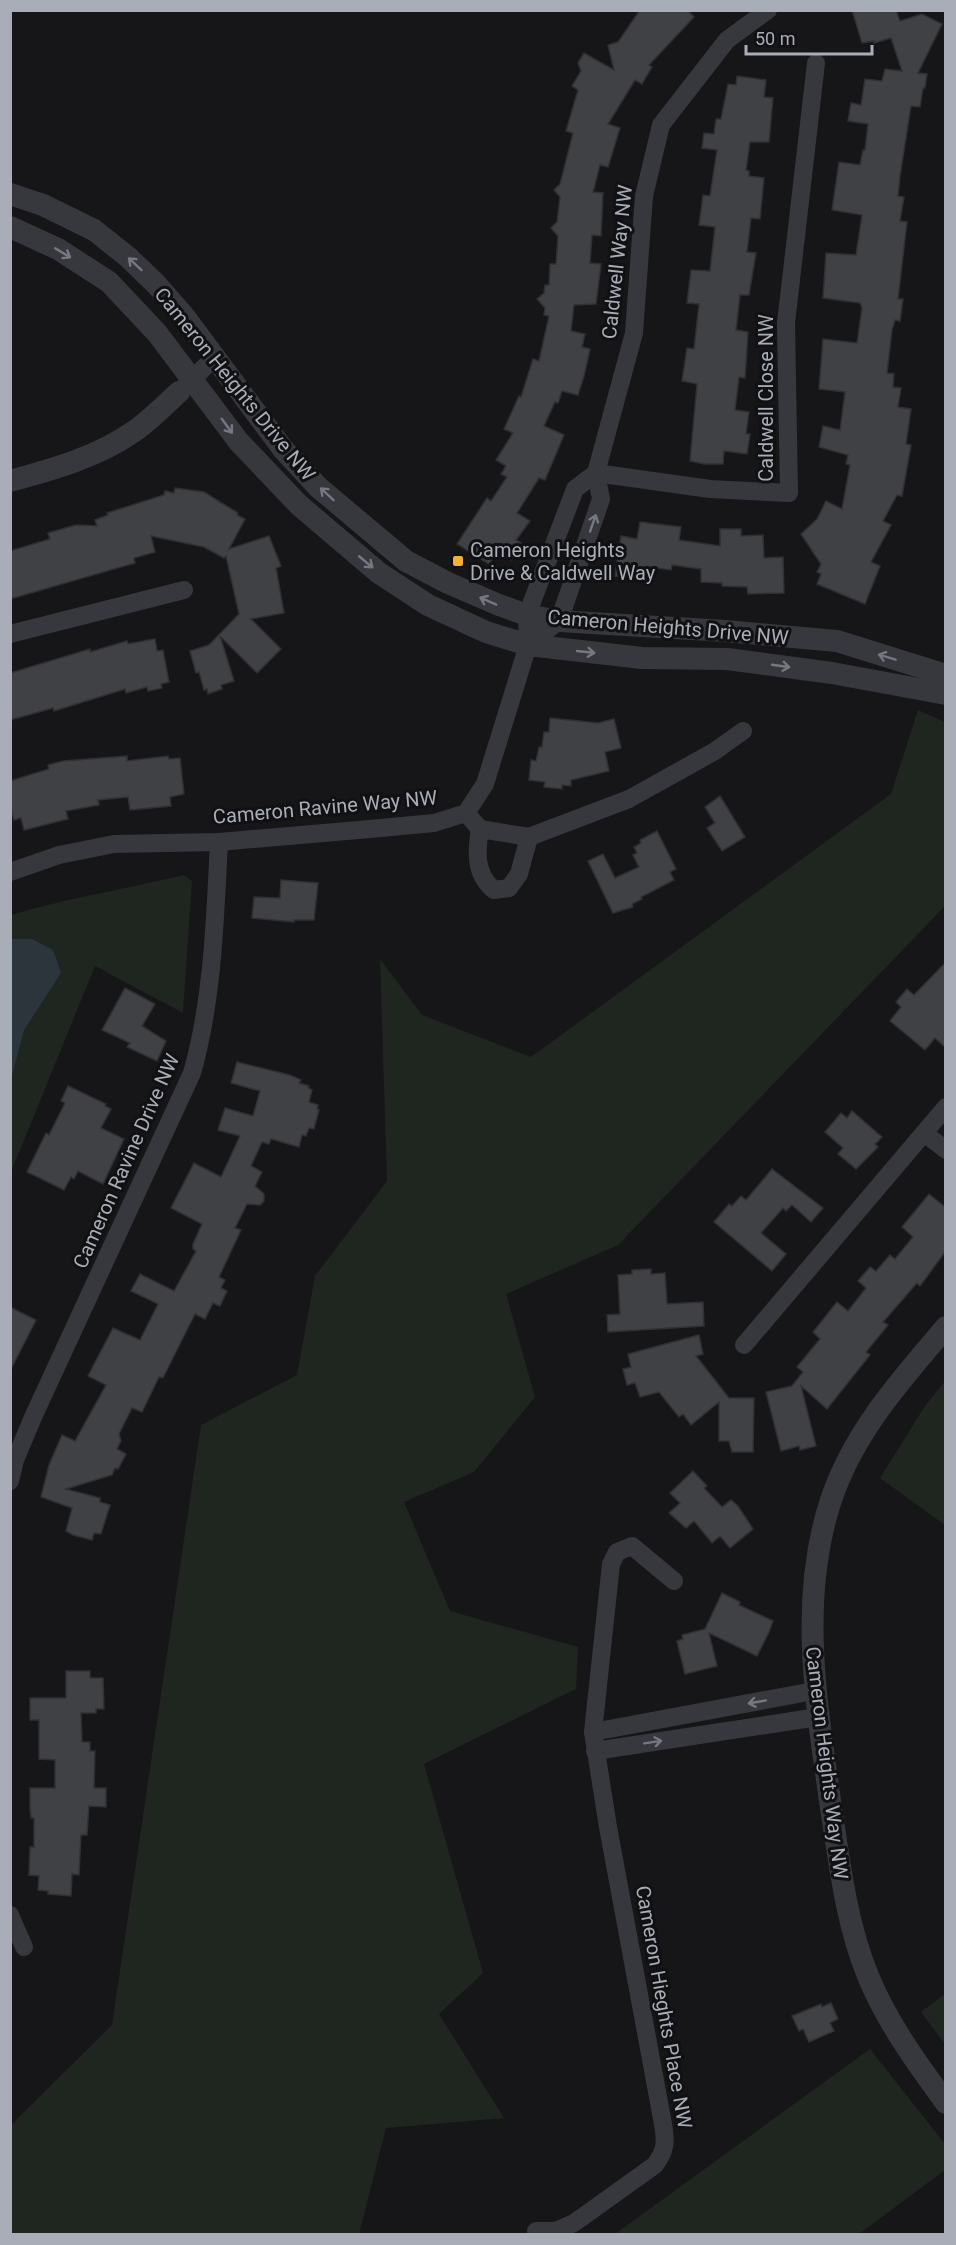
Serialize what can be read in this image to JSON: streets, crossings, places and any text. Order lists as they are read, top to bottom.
{
  "streets": {
    "street": [
      "Caldwell Way NW",
      "Cameron Heights Drive NW",
      "Caldwell Close NW",
      "Cameron Ravine Way NW",
      "Cameron Ravine Drive NW",
      "Cameron Heights Way NW",
      "Cameron Hieghts Place NW"
    ]
  },
  "crossings": [
    ["Caldwell Way NW", "Cameron Heights Drive NW"],
    ["Caldwell Way NW", "Caldwell Close NW"],
    ["Cameron Heights Drive NW", "Cameron Ravine Way NW"],
    ["Cameron Ravine Way NW", "Cameron Ravine Drive NW"]
  ],
  "places": {
    "transit": ["Cameron Heights Drive & Caldwell Way"]
  },
  "scale_bar": "50 m"
}
